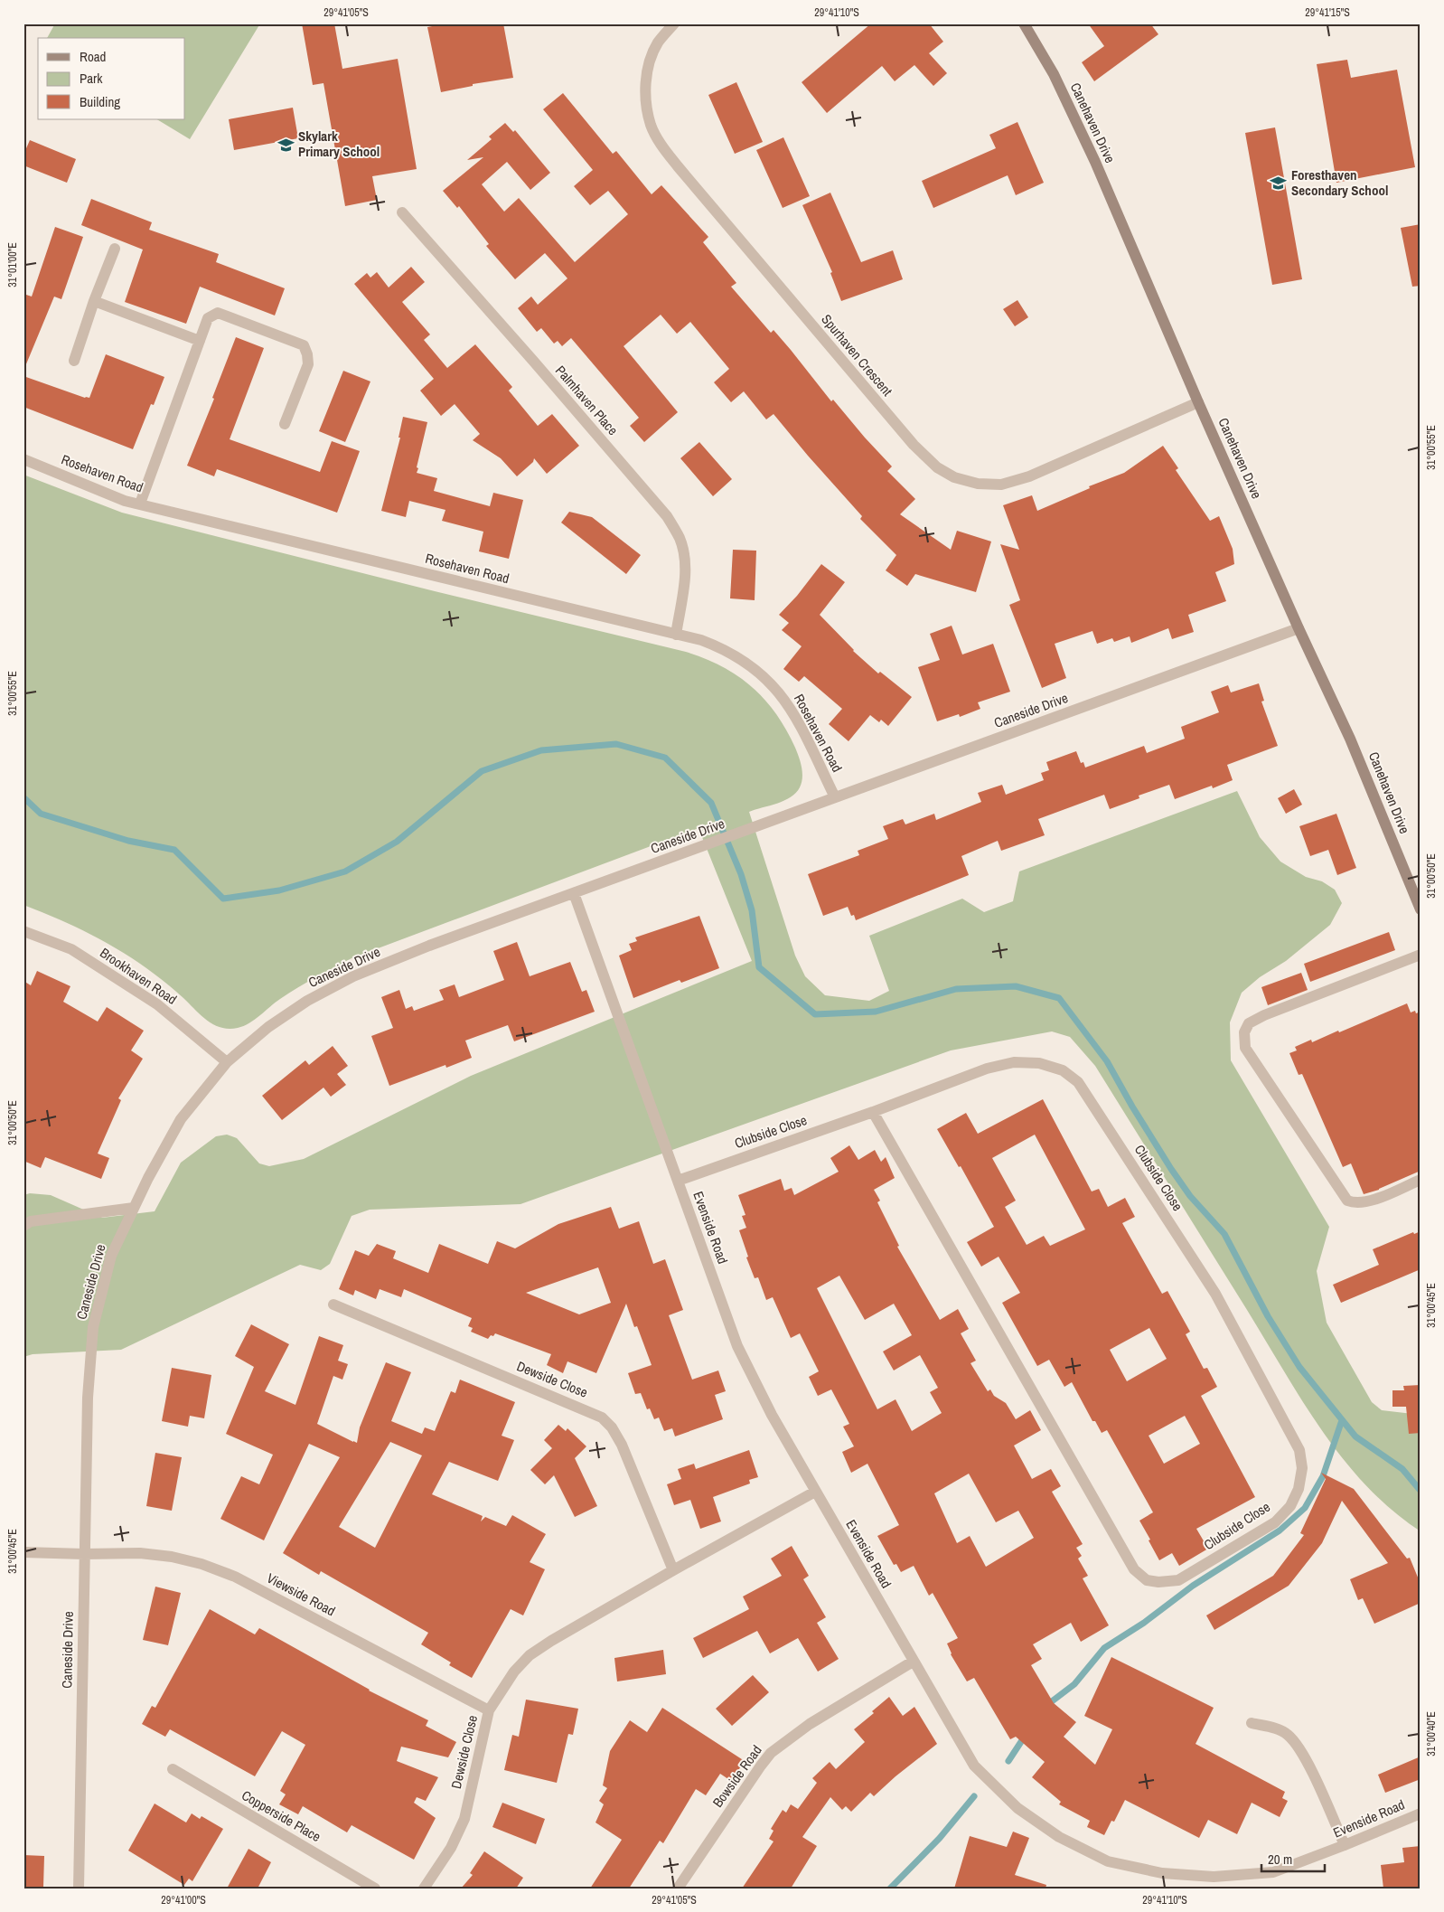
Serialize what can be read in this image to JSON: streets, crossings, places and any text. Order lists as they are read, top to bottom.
{
  "streets": {
    "street": [
      "Canehaven Drive",
      "Spurhaven Crescent",
      "Palmhaven Place",
      "Rosehaven Road",
      "Caneside Drive",
      "Brookhaven Road",
      "Clubside Close",
      "Evenside Road",
      "Dewside Close",
      "Viewside Road",
      "Bowside Road",
      "Copperside Place"
    ]
  },
  "crossings": [
    ["Canehaven Drive", "Spurhaven Crescent"],
    ["Canehaven Drive", "Caneside Drive"],
    ["Palmhaven Place", "Rosehaven Road"],
    ["Rosehaven Road", "Caneside Drive"],
    ["Caneside Drive", "Brookhaven Road"],
    ["Caneside Drive", "Evenside Road"],
    ["Caneside Drive", "Viewside Road"],
    ["Clubside Close", "Evenside Road"],
    ["Evenside Road", "Dewside Close"],
    ["Evenside Road", "Bowside Road"],
    ["Dewside Close", "Viewside Road"]
  ],
  "places": {
    "school or university": ["Skylark Primary School", "Foresthaven Secondary School"]
  },
  "legend": ["Road", "Park", "Building"],
  "scale_bar": "20 m",
  "coordinates": [
    "29°41'05\"S",
    "29°41'10\"S",
    "29°41'15\"S",
    "31°01'00\"E",
    "31°00'55\"E",
    "31°00'50\"E",
    "31°00'45\"E",
    "31°00'40\"E",
    "29°41'00\"S"
  ]
}
